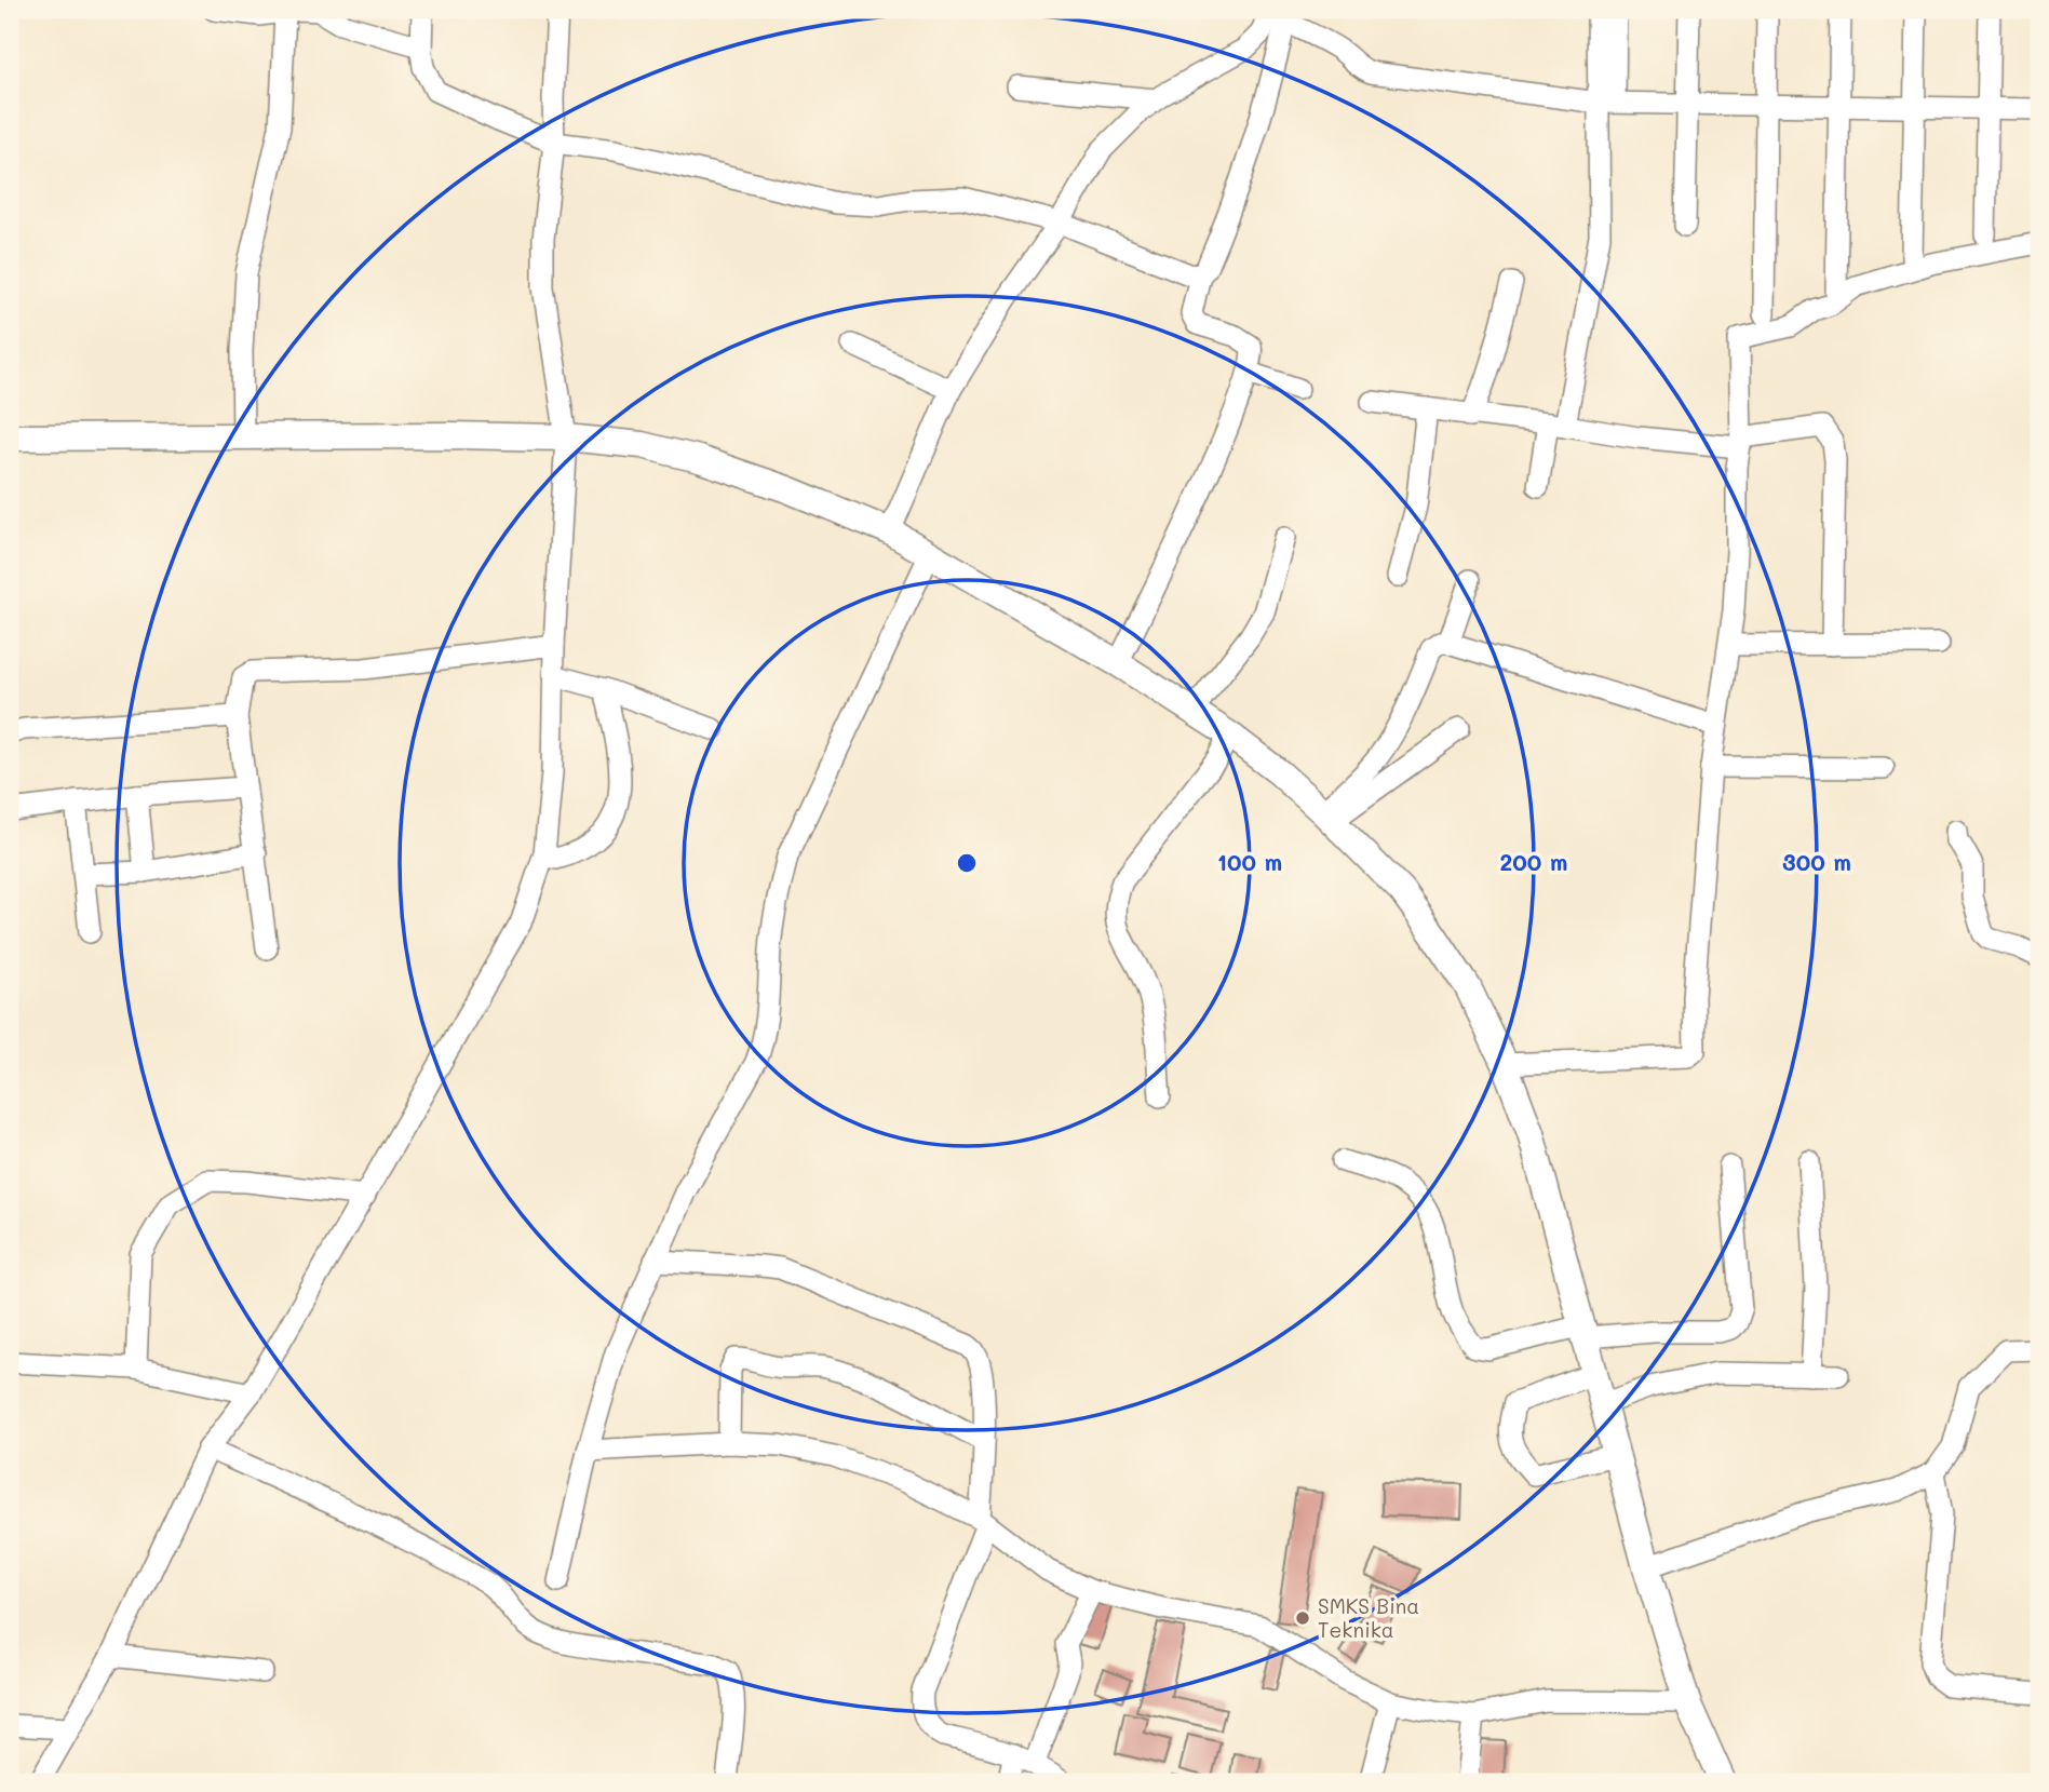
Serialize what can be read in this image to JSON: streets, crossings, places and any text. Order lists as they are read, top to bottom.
{
  "places": ["SMKS Bina Teknika"],
  "rings": ["100 m", "200 m", "300 m"]
}
